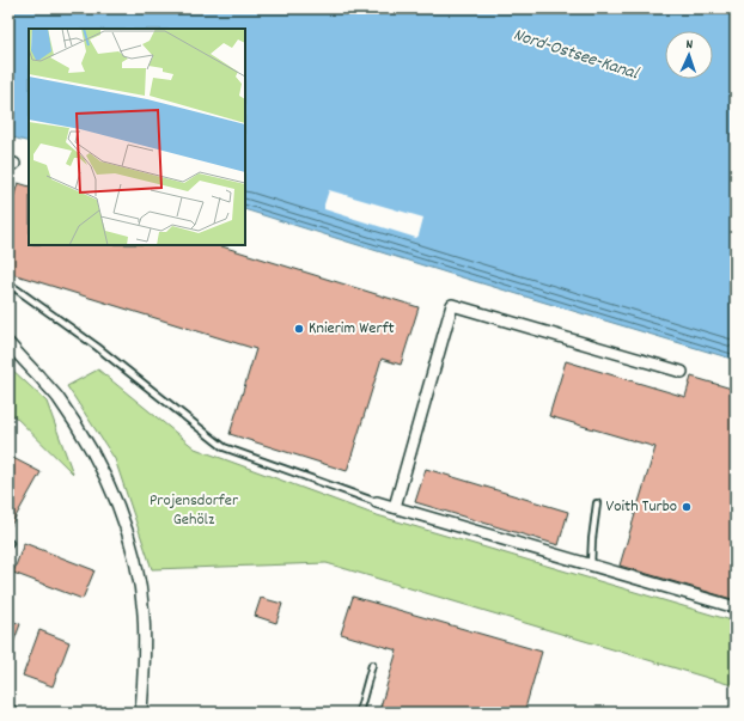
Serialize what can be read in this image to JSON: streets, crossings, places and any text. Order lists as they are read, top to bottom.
{
  "water": ["Nord-Ostsee-Kanal"],
  "parks": ["Projensdorfer Gehölz"],
  "places": ["Knierim Werft", "Voith Turbo"],
  "north": "top"
}
